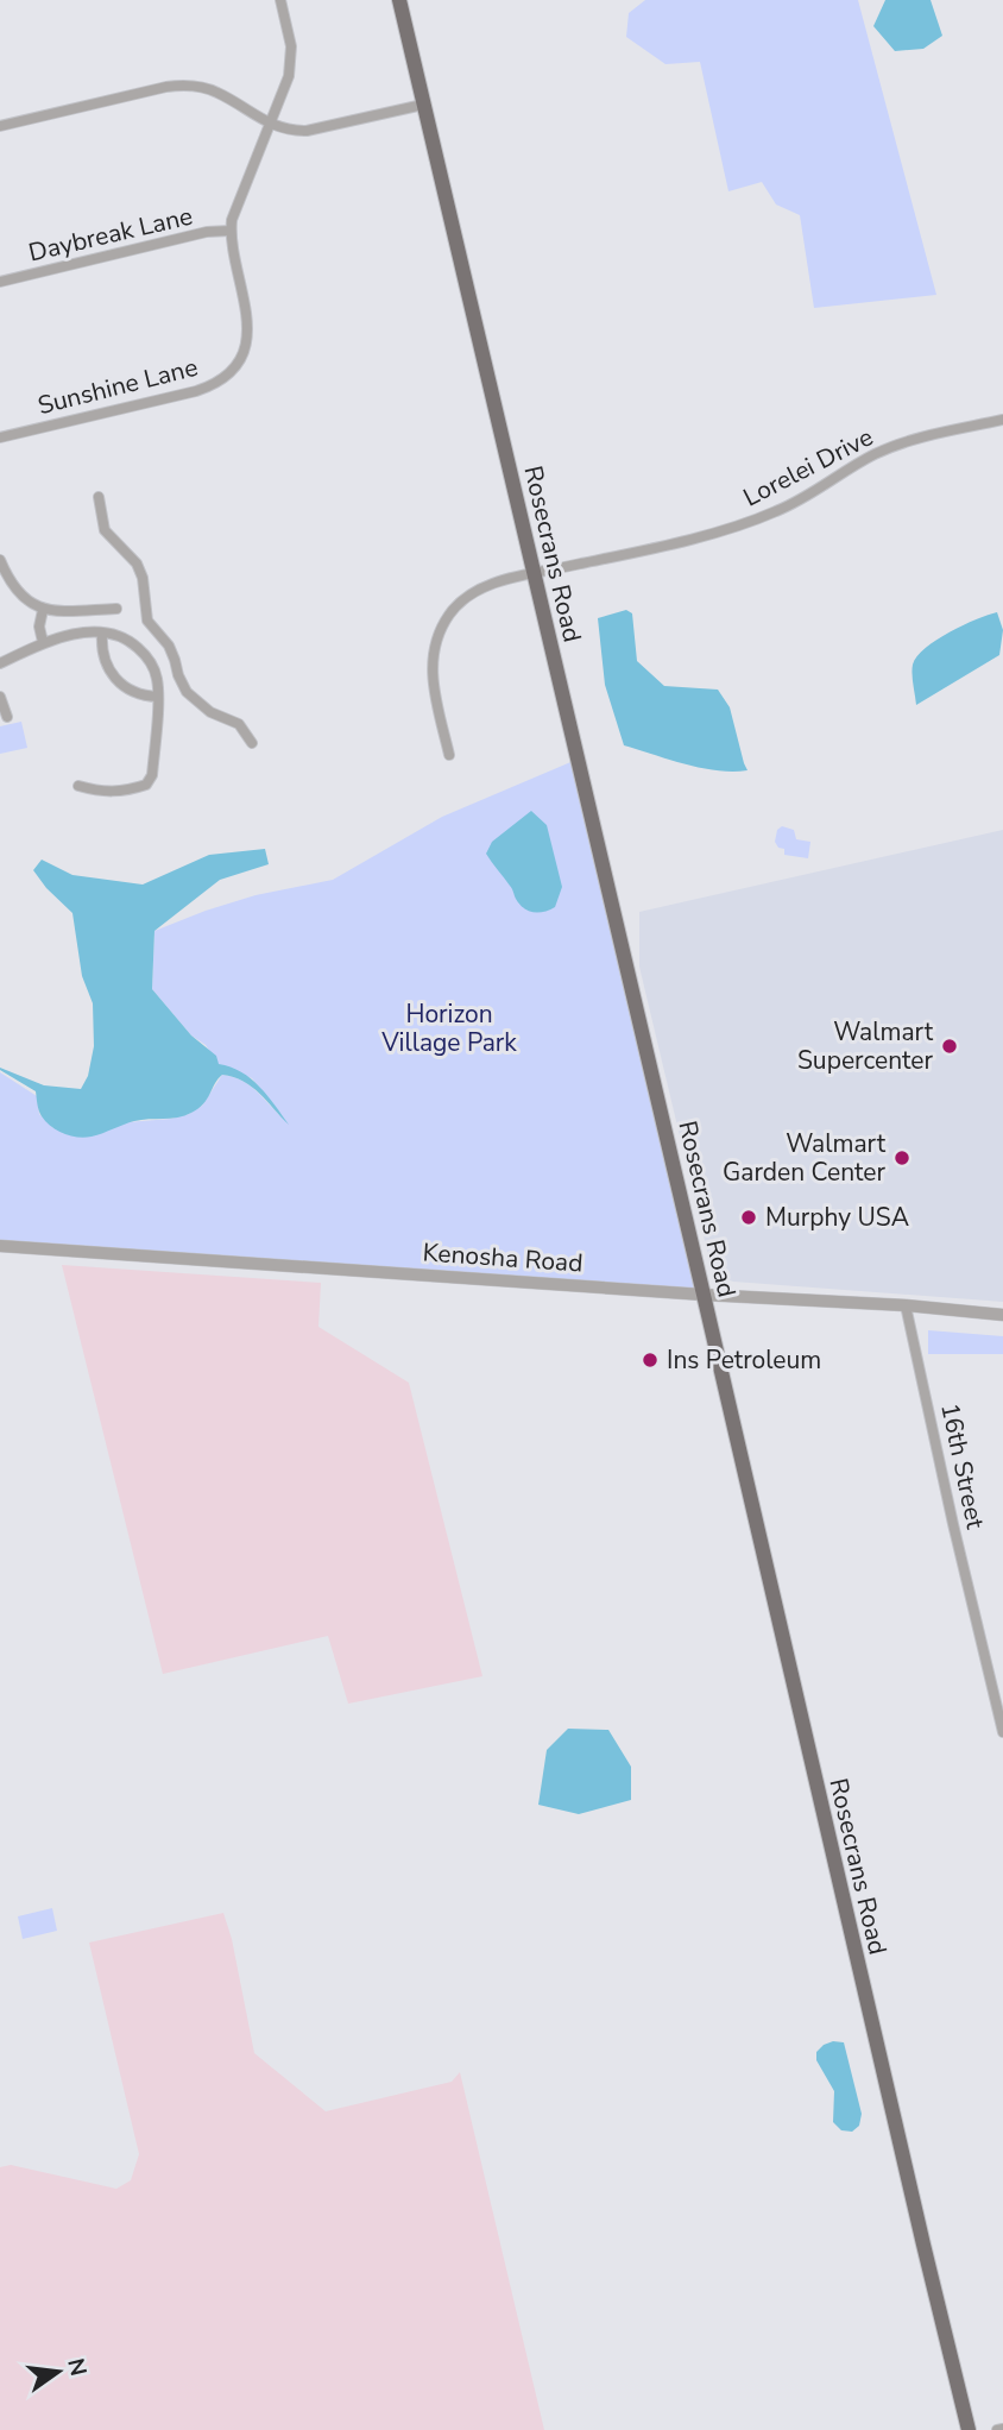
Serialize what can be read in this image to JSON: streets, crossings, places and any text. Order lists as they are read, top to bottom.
{
  "streets": {
    "main road": ["Rosecrans Road"],
    "street": [
      "Daybreak Lane",
      "Sunshine Lane",
      "Lorelei Drive",
      "Kenosha Road",
      "16th Street"
    ]
  },
  "crossings": [
    ["Daybreak Lane", "Sunshine Lane"],
    ["Lorelei Drive", "Rosecrans Road"],
    ["Rosecrans Road", "Kenosha Road"],
    ["Kenosha Road", "16th Street"]
  ],
  "parks": ["Horizon Village Park"],
  "places": [
    "Walmart Supercenter",
    "Walmart Garden Center",
    "Murphy USA",
    "Ins Petroleum"
  ],
  "north": "right"
}
